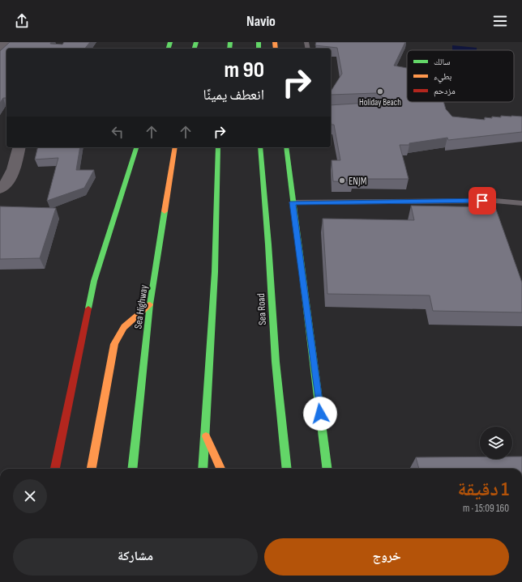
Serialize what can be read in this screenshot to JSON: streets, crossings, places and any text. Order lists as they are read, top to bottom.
{
  "streets": {
    "main road": ["Sea Highway", "Sea Road"]
  },
  "places": ["Holiday Beach", "ENJM"],
  "legend": ["سالك", "بطيء", "مزدحم"],
  "page": {
    "header": "Navio",
    "turn": ["90 m", "انعطف يمينًا"],
    "heading": ["1 دقيقة", "160 m · 15:09"],
    "buttons": ["خروج", "مشاركة"]
  }
}
